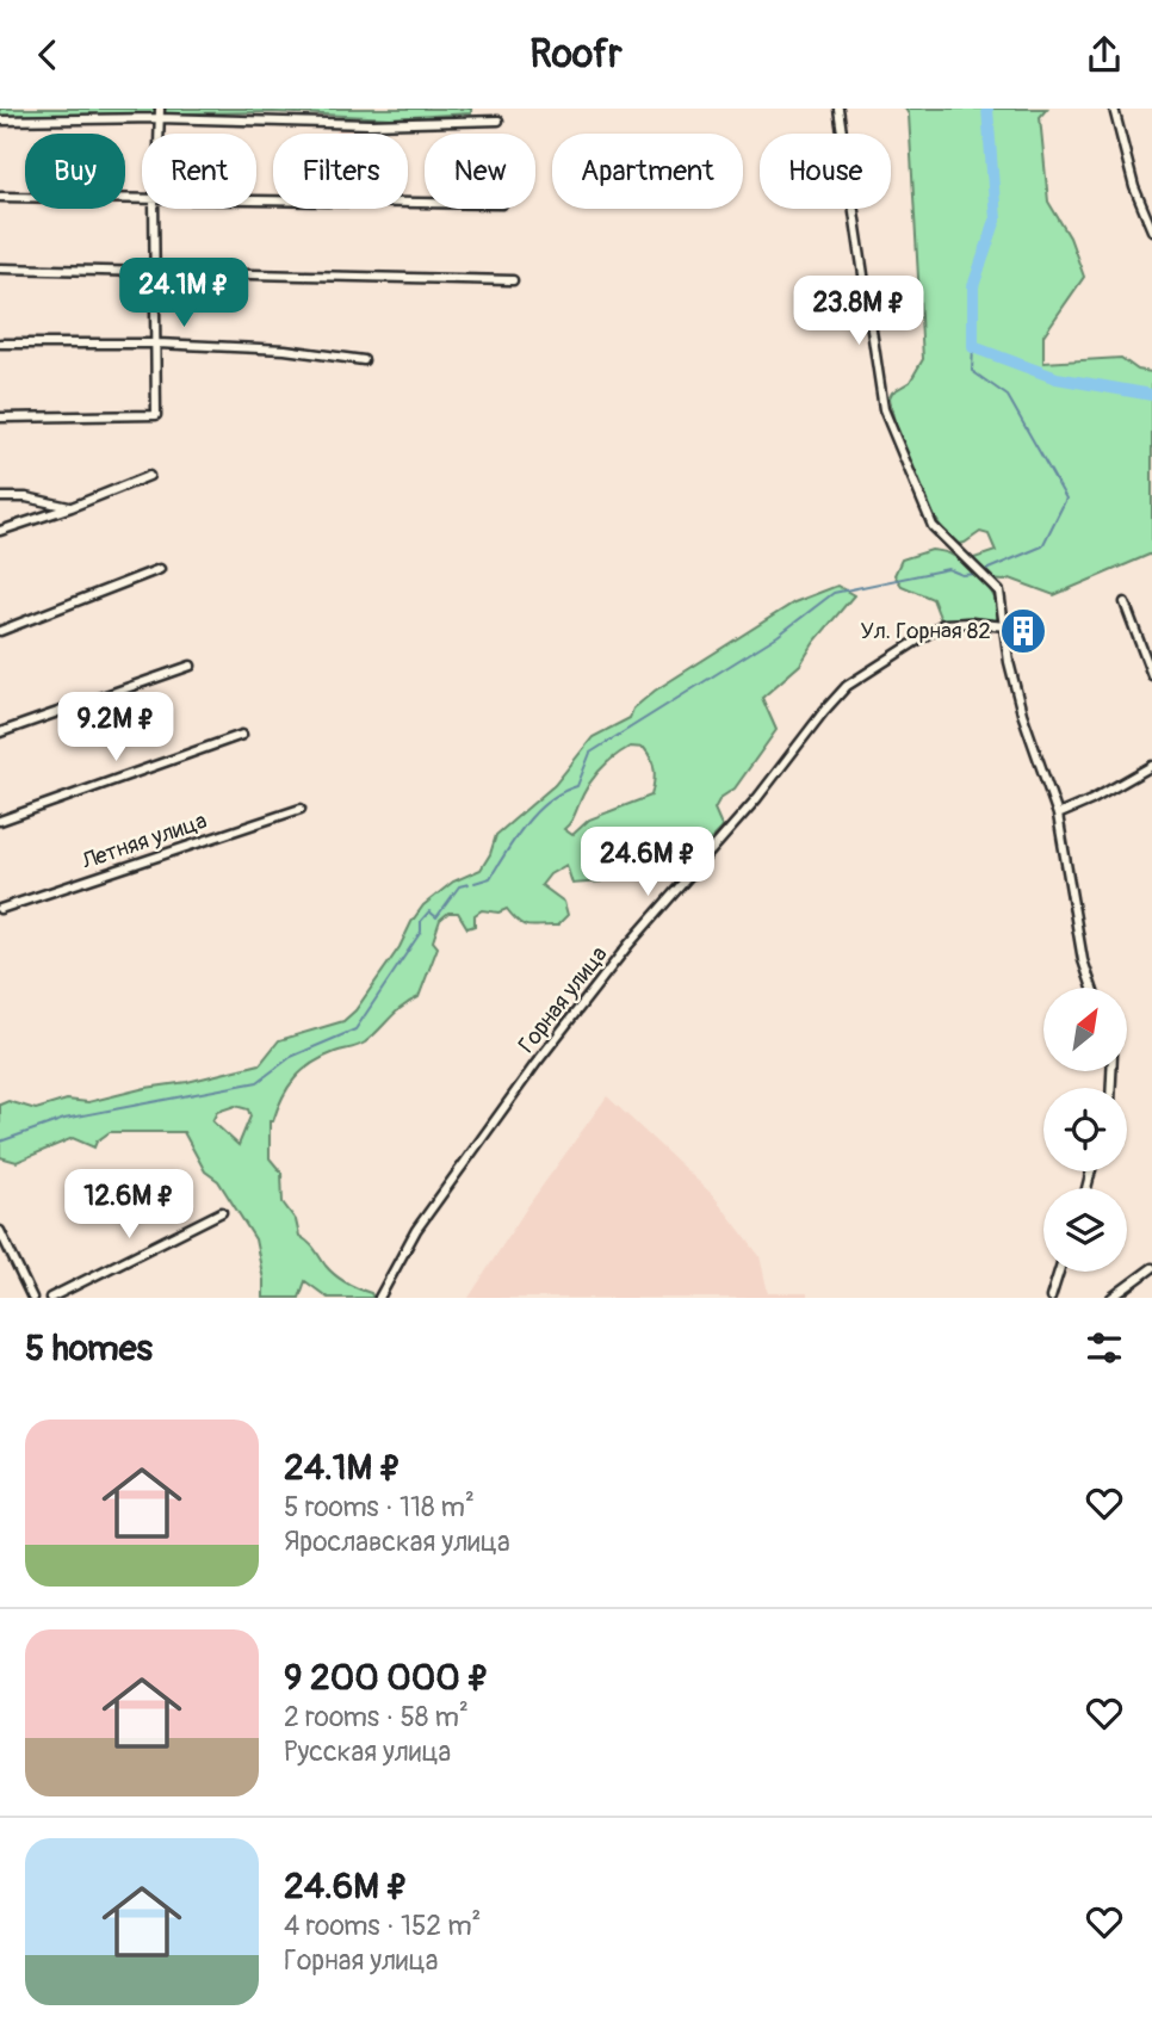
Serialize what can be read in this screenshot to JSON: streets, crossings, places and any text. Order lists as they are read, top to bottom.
{
  "streets": {
    "street": ["Летняя улица", "Горная улица"]
  },
  "places": {
    "building": ["Ул. Горная 82"]
  },
  "north": "top right",
  "page": {
    "header": "Roofr",
    "chip": [
      "Buy",
      "Rent",
      "Filters",
      "New",
      "Apartment",
      "House"
    ],
    "price": [
      "24.1M ₽",
      "23.8M ₽",
      "9.2M ₽",
      "24.6M ₽",
      "12.6M ₽"
    ],
    "heading": "5 homes",
    "list": [
      {
        "name": "24.1M ₽",
        "note": "5 rooms · 118 m² · Ярославская улица"
      },
      {
        "name": "9 200 000 ₽",
        "note": "2 rooms · 58 m² · Русская улица"
      },
      {
        "name": "24.6M ₽",
        "note": "4 rooms · 152 m² · Горная улица"
      }
    ]
  }
}
